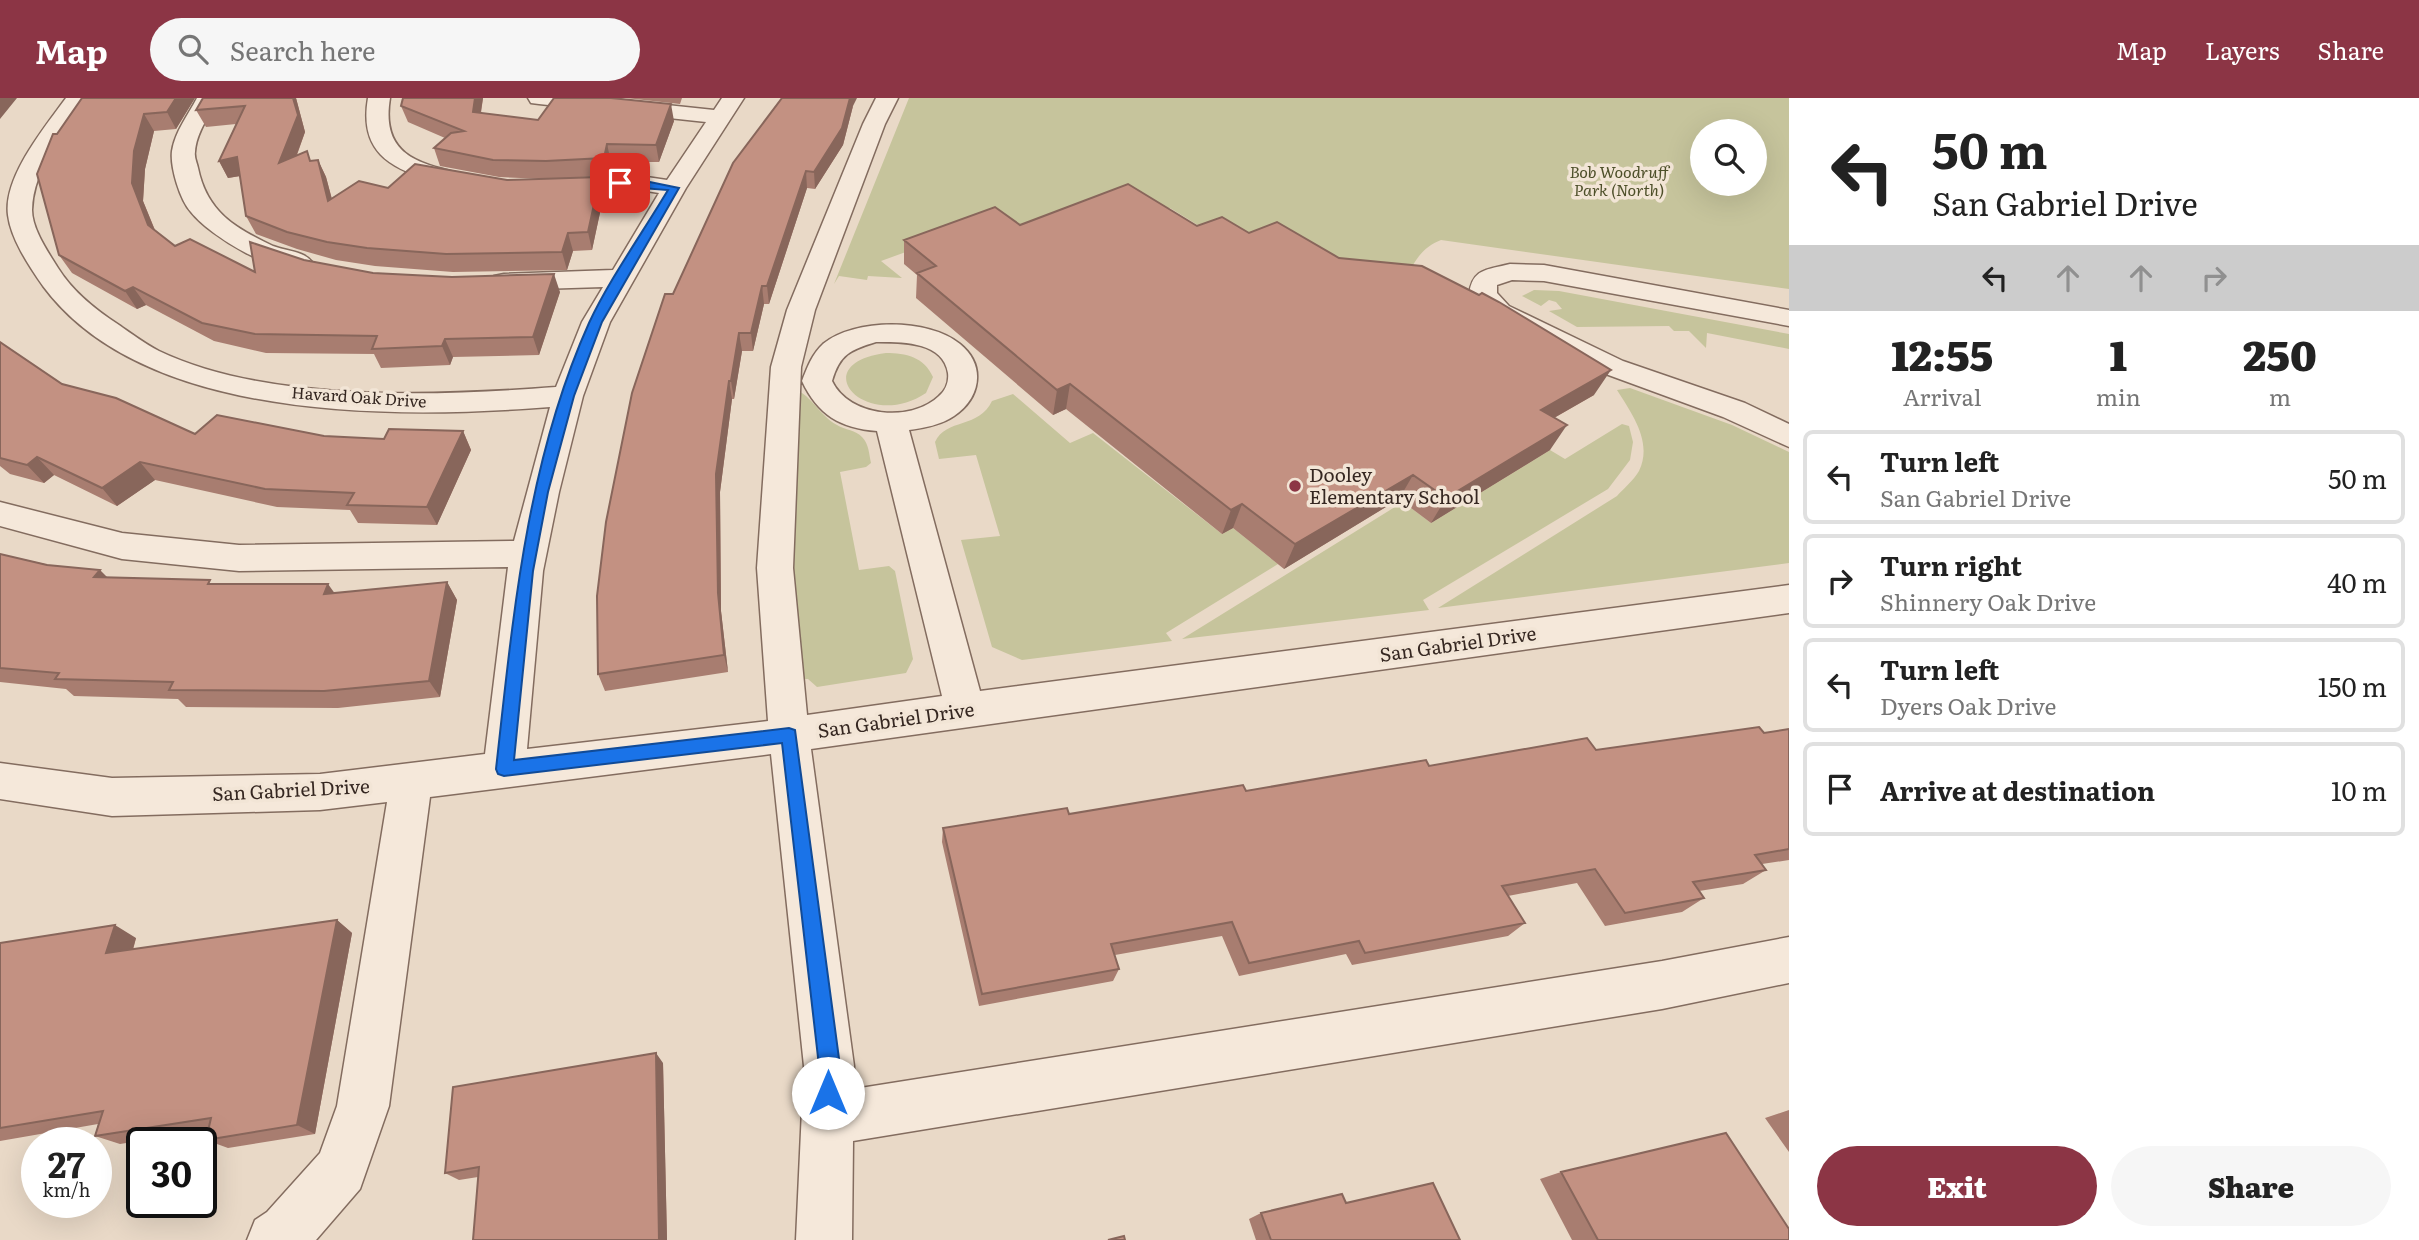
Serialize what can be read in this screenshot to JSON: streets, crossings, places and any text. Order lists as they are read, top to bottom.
{
  "streets": {
    "street": ["Havard Oak Drive", "San Gabriel Drive"]
  },
  "parks": ["Bob Woodruff Park (North)"],
  "places": ["Dooley Elementary School"],
  "page": {
    "header": "Map",
    "search": "Search here",
    "nav": ["Map", "Layers", "Share"],
    "turn": ["50 m", "San Gabriel Drive"],
    "eta": [
      "12:55",
      "Arrival",
      "1",
      "min",
      "250",
      "m"
    ],
    "list": [
      {
        "name": "Turn left",
        "note": "San Gabriel Drive",
        "value": "50 m"
      },
      {
        "name": "Turn right",
        "note": "Shinnery Oak Drive",
        "value": "40 m"
      },
      {
        "name": "Turn left",
        "note": "Dyers Oak Drive",
        "value": "150 m"
      },
      {
        "name": "Arrive at destination",
        "value": "10 m"
      }
    ],
    "speed": "27 km/h",
    "limit": "30",
    "buttons": ["Exit", "Share"]
  }
}
